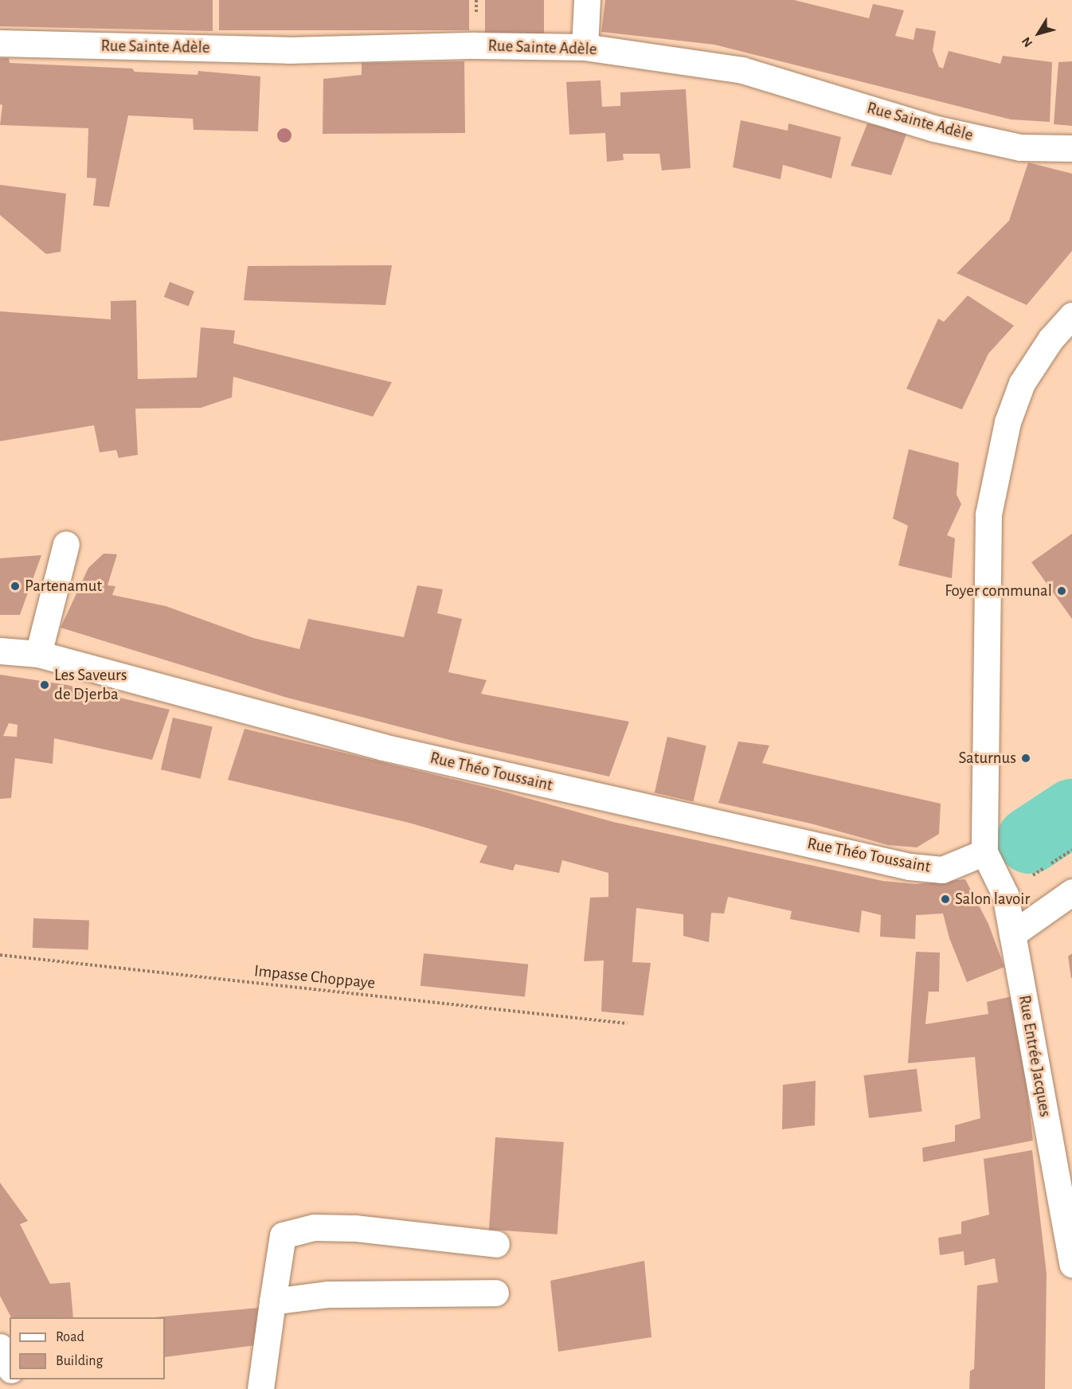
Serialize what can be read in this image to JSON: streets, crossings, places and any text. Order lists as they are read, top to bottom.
{
  "streets": {
    "street": ["Rue Sainte Adèle", "Rue Théo Toussaint", "Rue Entrée Jacques"],
    "path": ["Impasse Choppaye"]
  },
  "crossings": [
    ["Rue Théo Toussaint", "Rue Entrée Jacques"]
  ],
  "places": [
    "Partenamut",
    "Foyer communal",
    "Les Saveurs de Djerba",
    "Saturnus",
    "Salon lavoir"
  ],
  "legend": ["Road", "Building"],
  "north": "bottom left"
}
